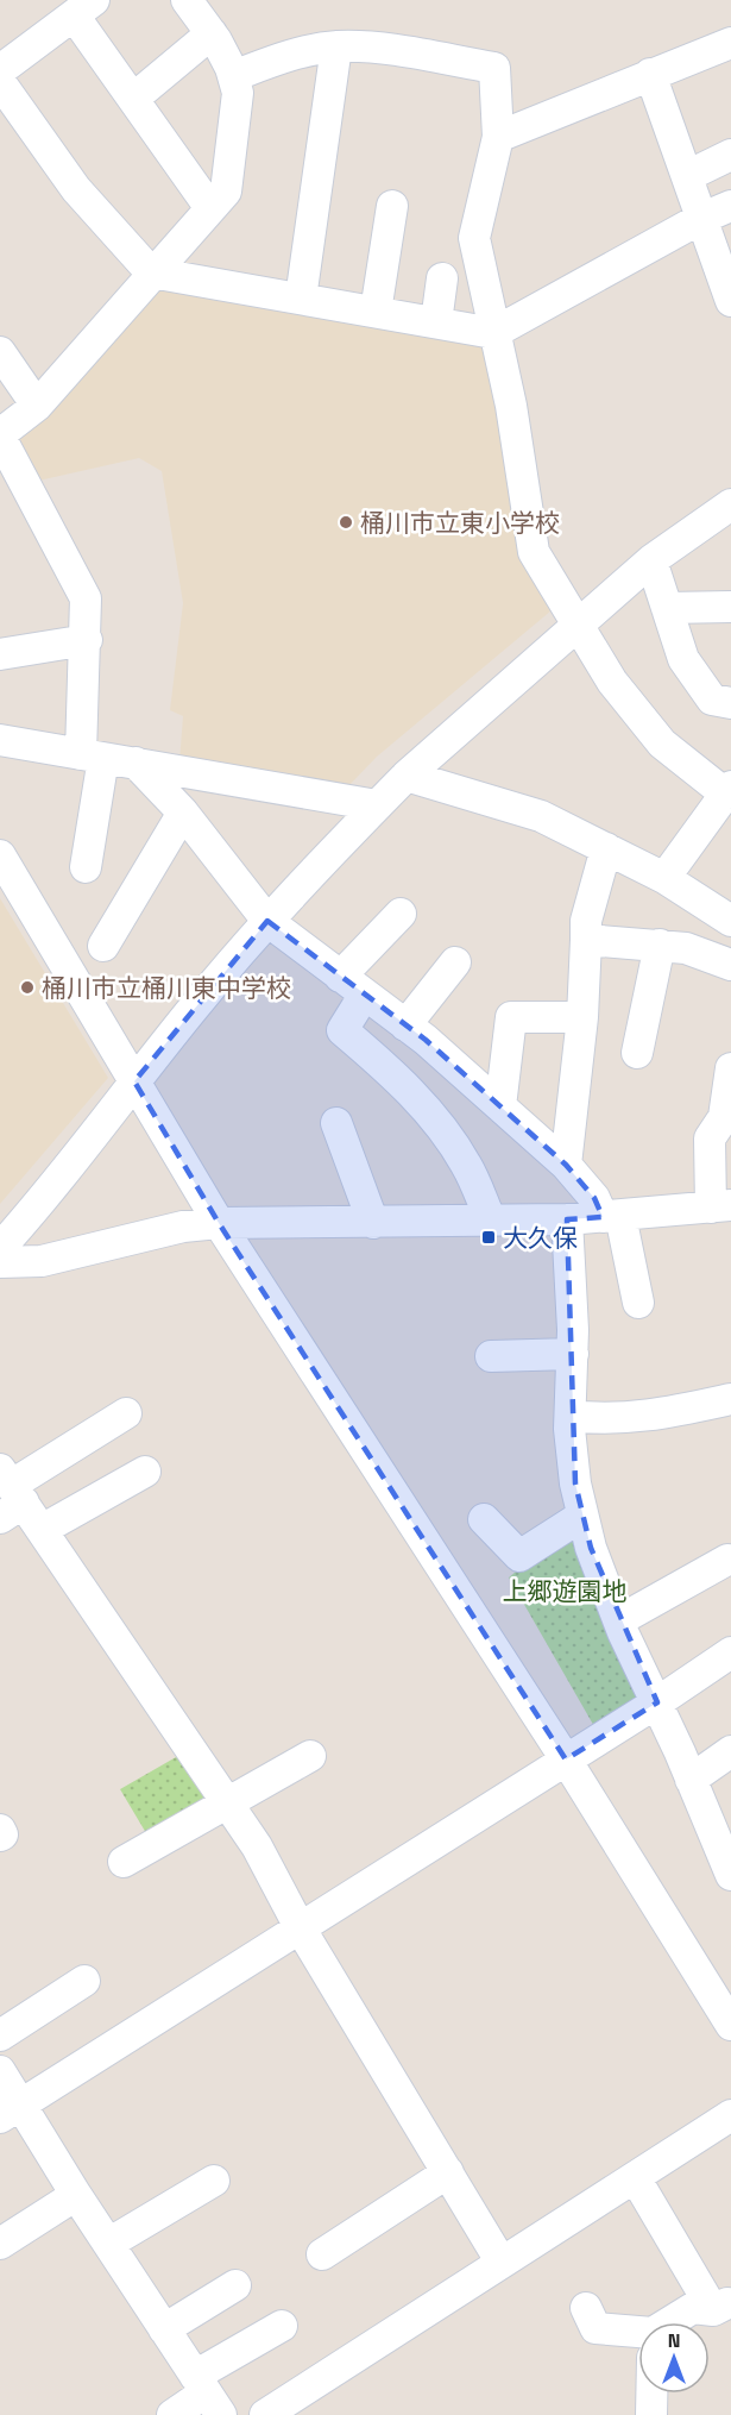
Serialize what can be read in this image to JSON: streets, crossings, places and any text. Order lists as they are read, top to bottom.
{
  "parks": ["上郷遊園地"],
  "places": {
    "other": ["桶川市立東小学校", "桶川市立桶川東中学校"],
    "transit": ["大久保"]
  },
  "north": "top"
}
